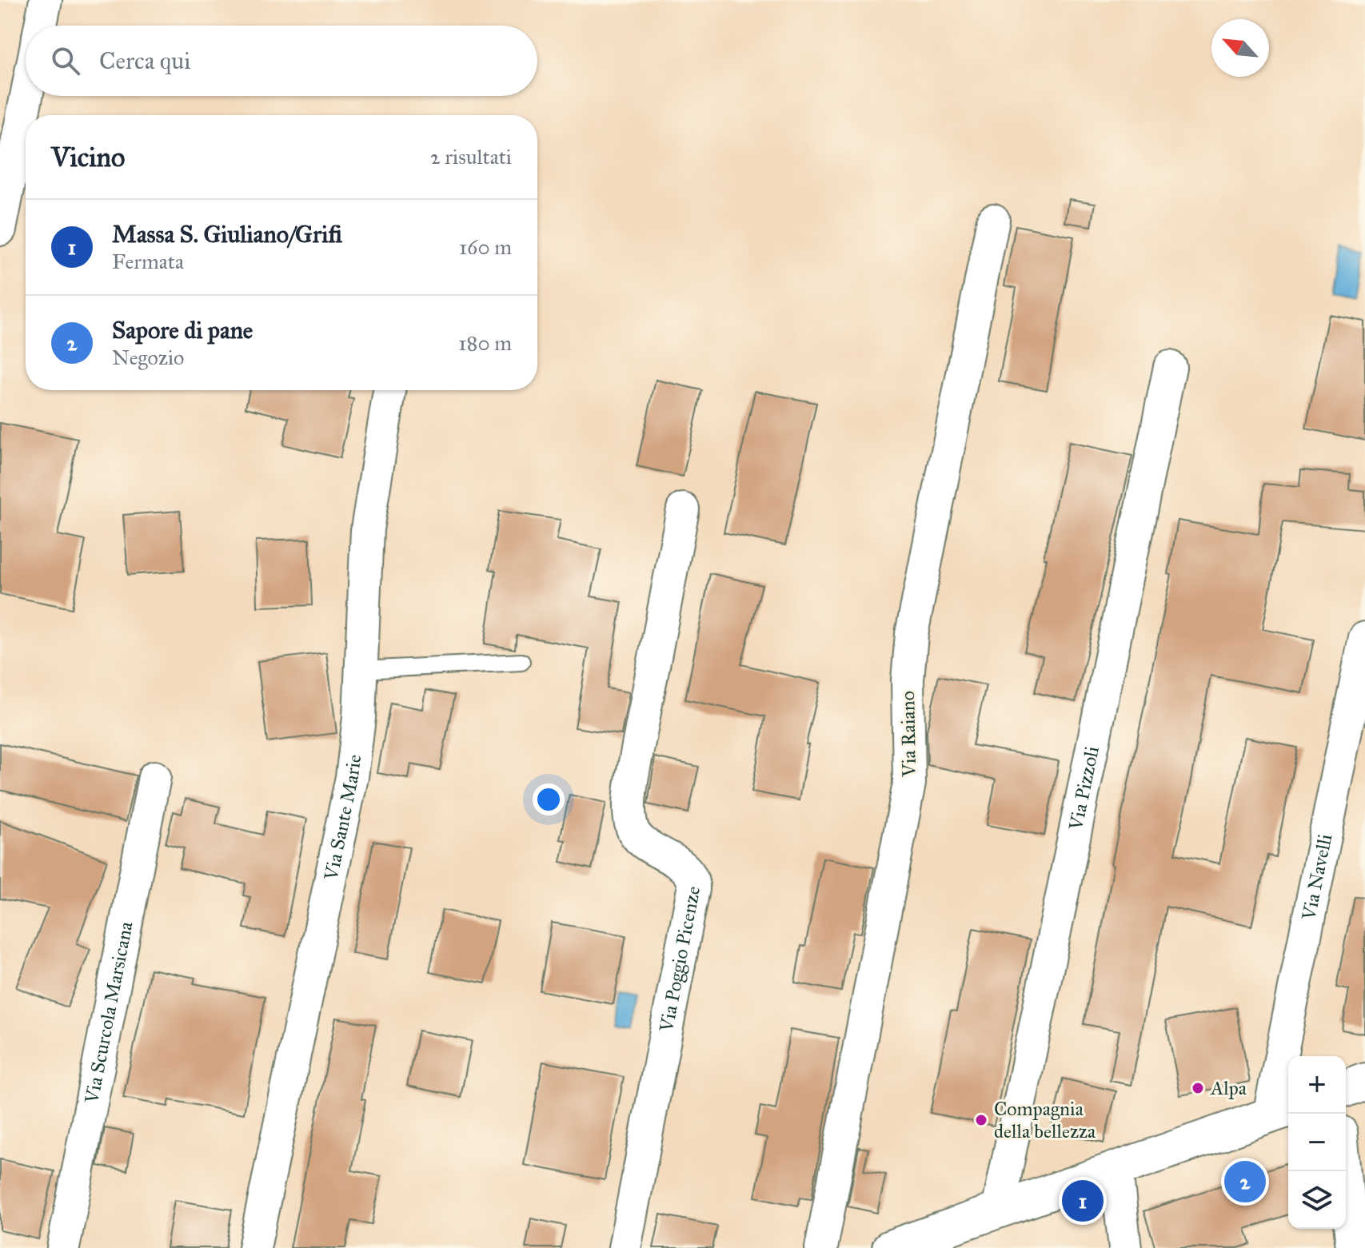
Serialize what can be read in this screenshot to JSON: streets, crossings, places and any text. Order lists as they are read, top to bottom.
{
  "streets": {
    "street": [
      "Via Raiano",
      "Via Pizzoli",
      "Via Sante Marie",
      "Via Navelli",
      "Via Poggio Picenze",
      "Via Scurcola Marsicana"
    ]
  },
  "places": ["Alpa", "Compagnia della bellezza"],
  "north": "top left",
  "page": {
    "search": "Cerca qui",
    "heading": ["Vicino", "2 risultati"],
    "list": [
      {
        "mark": "1",
        "name": "Massa S. Giuliano/Grifi",
        "note": "Fermata",
        "value": "160 m"
      },
      {
        "mark": "2",
        "name": "Sapore di pane",
        "note": "Negozio",
        "value": "180 m"
      }
    ],
    "map_buttons": ["+", "−"],
    "pins": ["2", "1"]
  }
}
